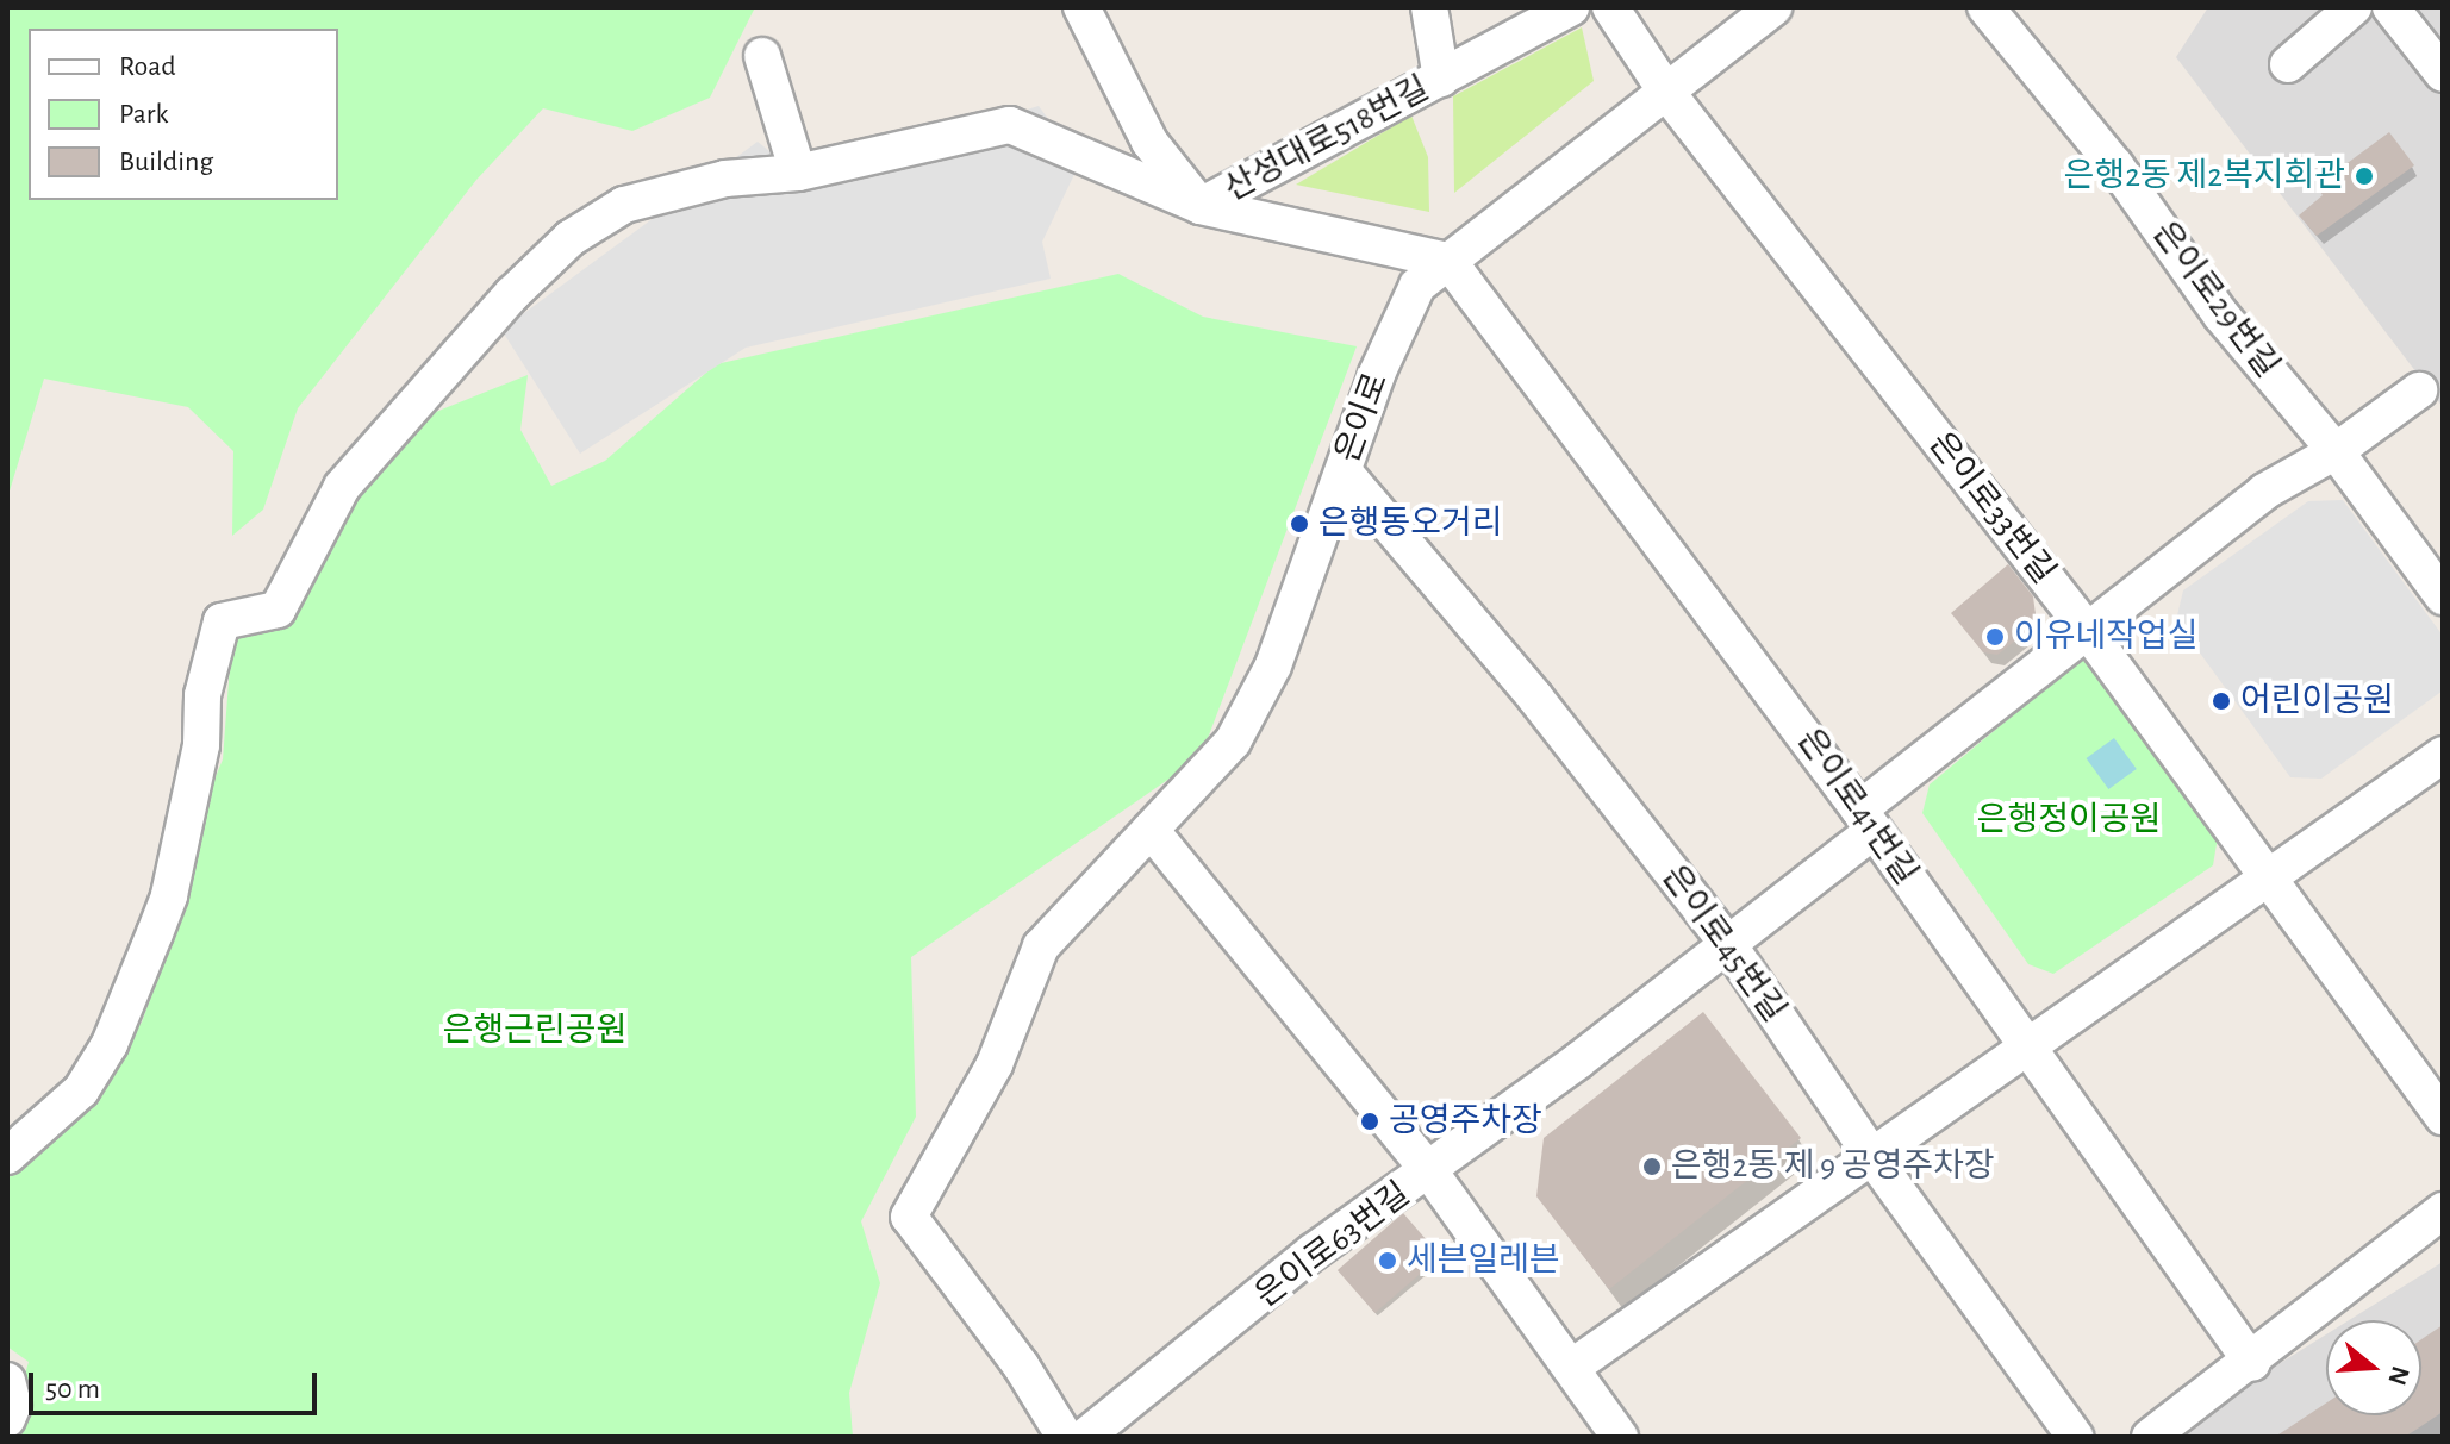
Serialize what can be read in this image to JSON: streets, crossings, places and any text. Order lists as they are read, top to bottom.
{
  "streets": {
    "street": [
      "산성대로518번길",
      "은이로29번길",
      "은이로",
      "은이로33번길",
      "은이로41번길",
      "은이로45번길",
      "은이로63번길"
    ]
  },
  "crossings": [
    ["은이로29번길", "은이로63번길"],
    ["은이로", "은이로33번길"],
    ["은이로", "은이로41번길"],
    ["은이로", "은이로45번길"],
    ["은이로33번길", "은이로63번길"],
    ["은이로41번길", "은이로63번길"],
    ["은이로45번길", "은이로63번길"]
  ],
  "parks": ["은행정이공원", "은행근린공원"],
  "places": [
    "은행2동 제2복지회관",
    "은행동오거리",
    "이유네작업실",
    "어린이공원",
    "공영주차장",
    "은행2동 제 9 공영주차장",
    "세븐일레븐"
  ],
  "legend": ["Road", "Park", "Building"],
  "scale_bar": "50 m",
  "north": "right"
}
